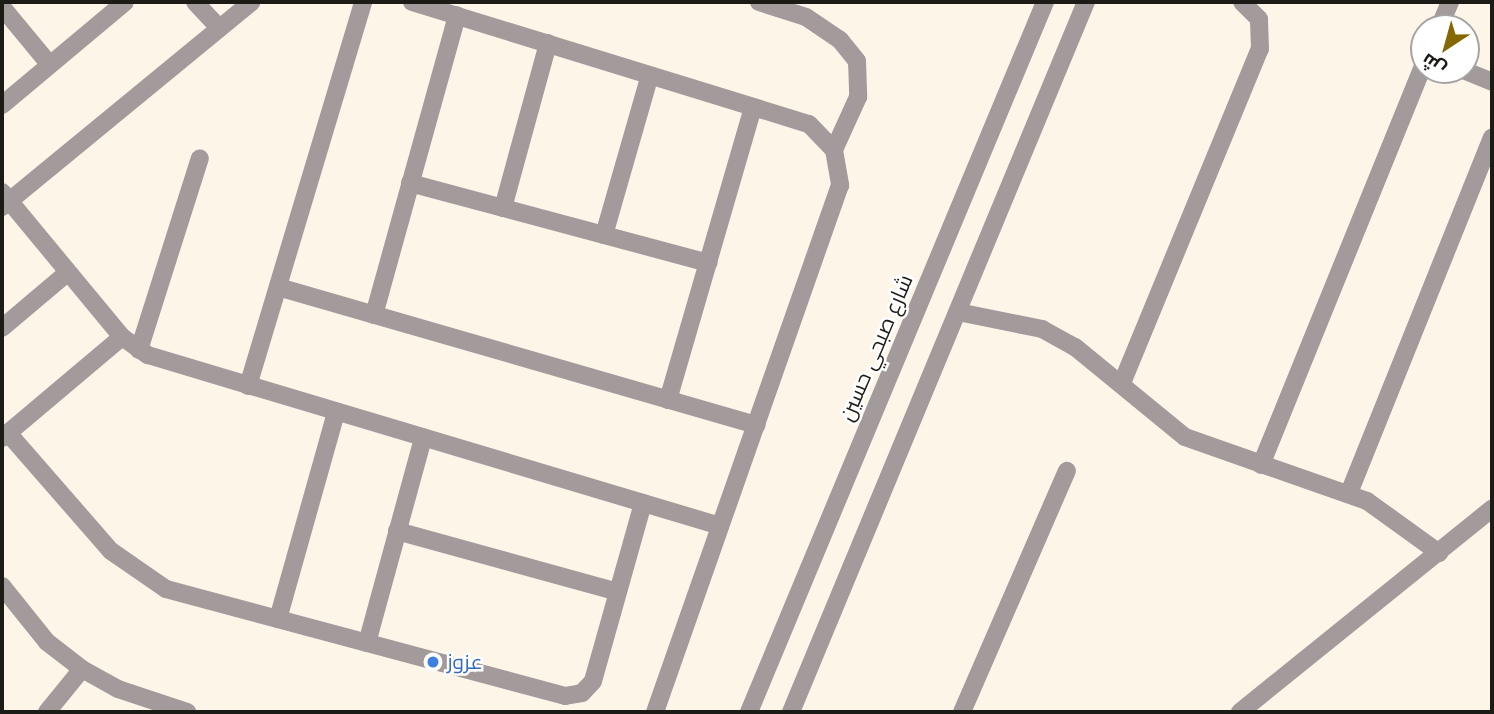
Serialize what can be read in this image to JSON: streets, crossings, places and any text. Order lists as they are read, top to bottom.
{
  "streets": {
    "street": ["شارع صبحي حسين"]
  },
  "places": ["عزوز"],
  "north": "bottom left"
}
